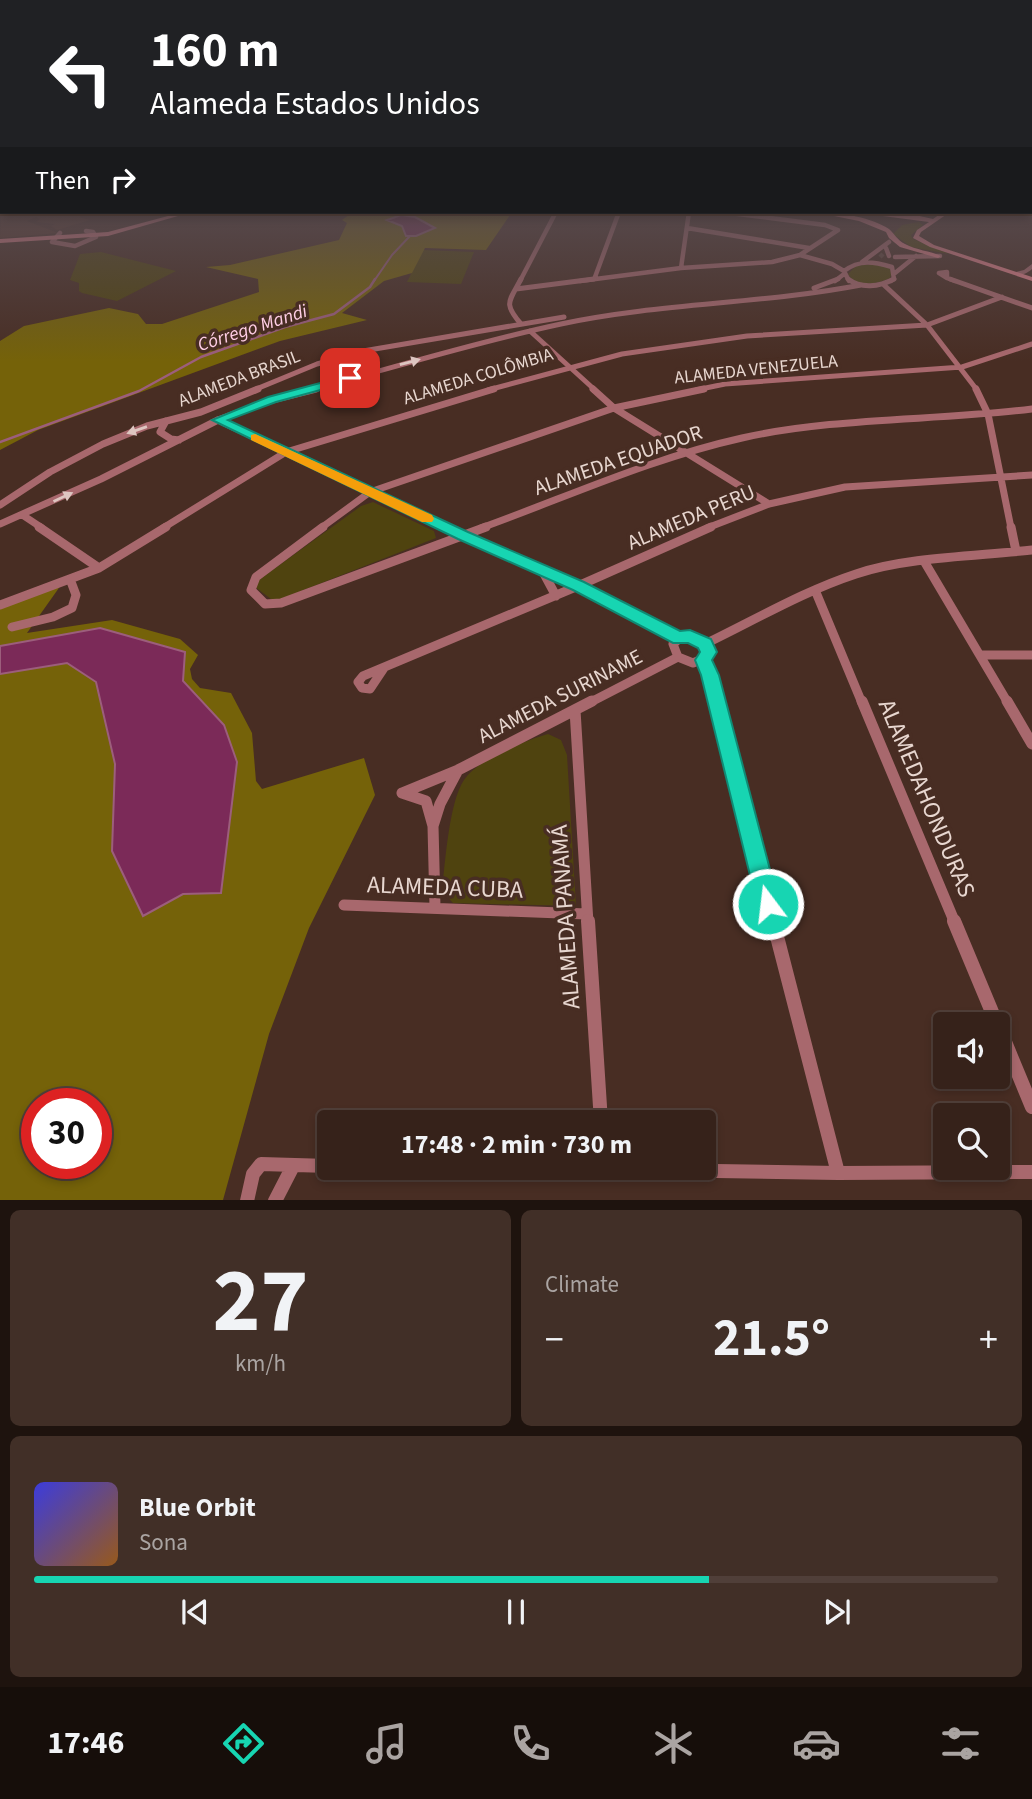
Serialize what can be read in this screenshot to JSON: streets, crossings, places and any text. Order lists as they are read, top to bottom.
{
  "streets": {
    "street": [
      "ALAMEDA VENEZUELA",
      "ALAMEDA COLÔMBIA",
      "ALAMEDA BRASIL",
      "ALAMEDA EQUADOR",
      "ALAMEDA PERU",
      "ALAMEDA SURINAME",
      "ALAMEDAHONDURAS",
      "ALAMEDA CUBA",
      "ALAMEDA PANAMÁ"
    ]
  },
  "crossings": [
    ["ALAMEDA VENEZUELA", "ALAMEDA EQUADOR"],
    ["ALAMEDA SURINAME", "ALAMEDA PANAMÁ"],
    ["ALAMEDA CUBA", "ALAMEDA PANAMÁ"]
  ],
  "water": ["Córrego Mandi"],
  "page": {
    "turn": ["160 m", "Alameda Estados Unidos"],
    "then": "Then",
    "limit": "30",
    "trip": "17:48 · 2 min · 730 m",
    "tile": [
      ["27", "km/h"],
      "Climate"
    ],
    "heat": ["−", "21.5°", "+"],
    "song": ["Blue Orbit", "Sona"],
    "tabs": "17:46"
  }
}
